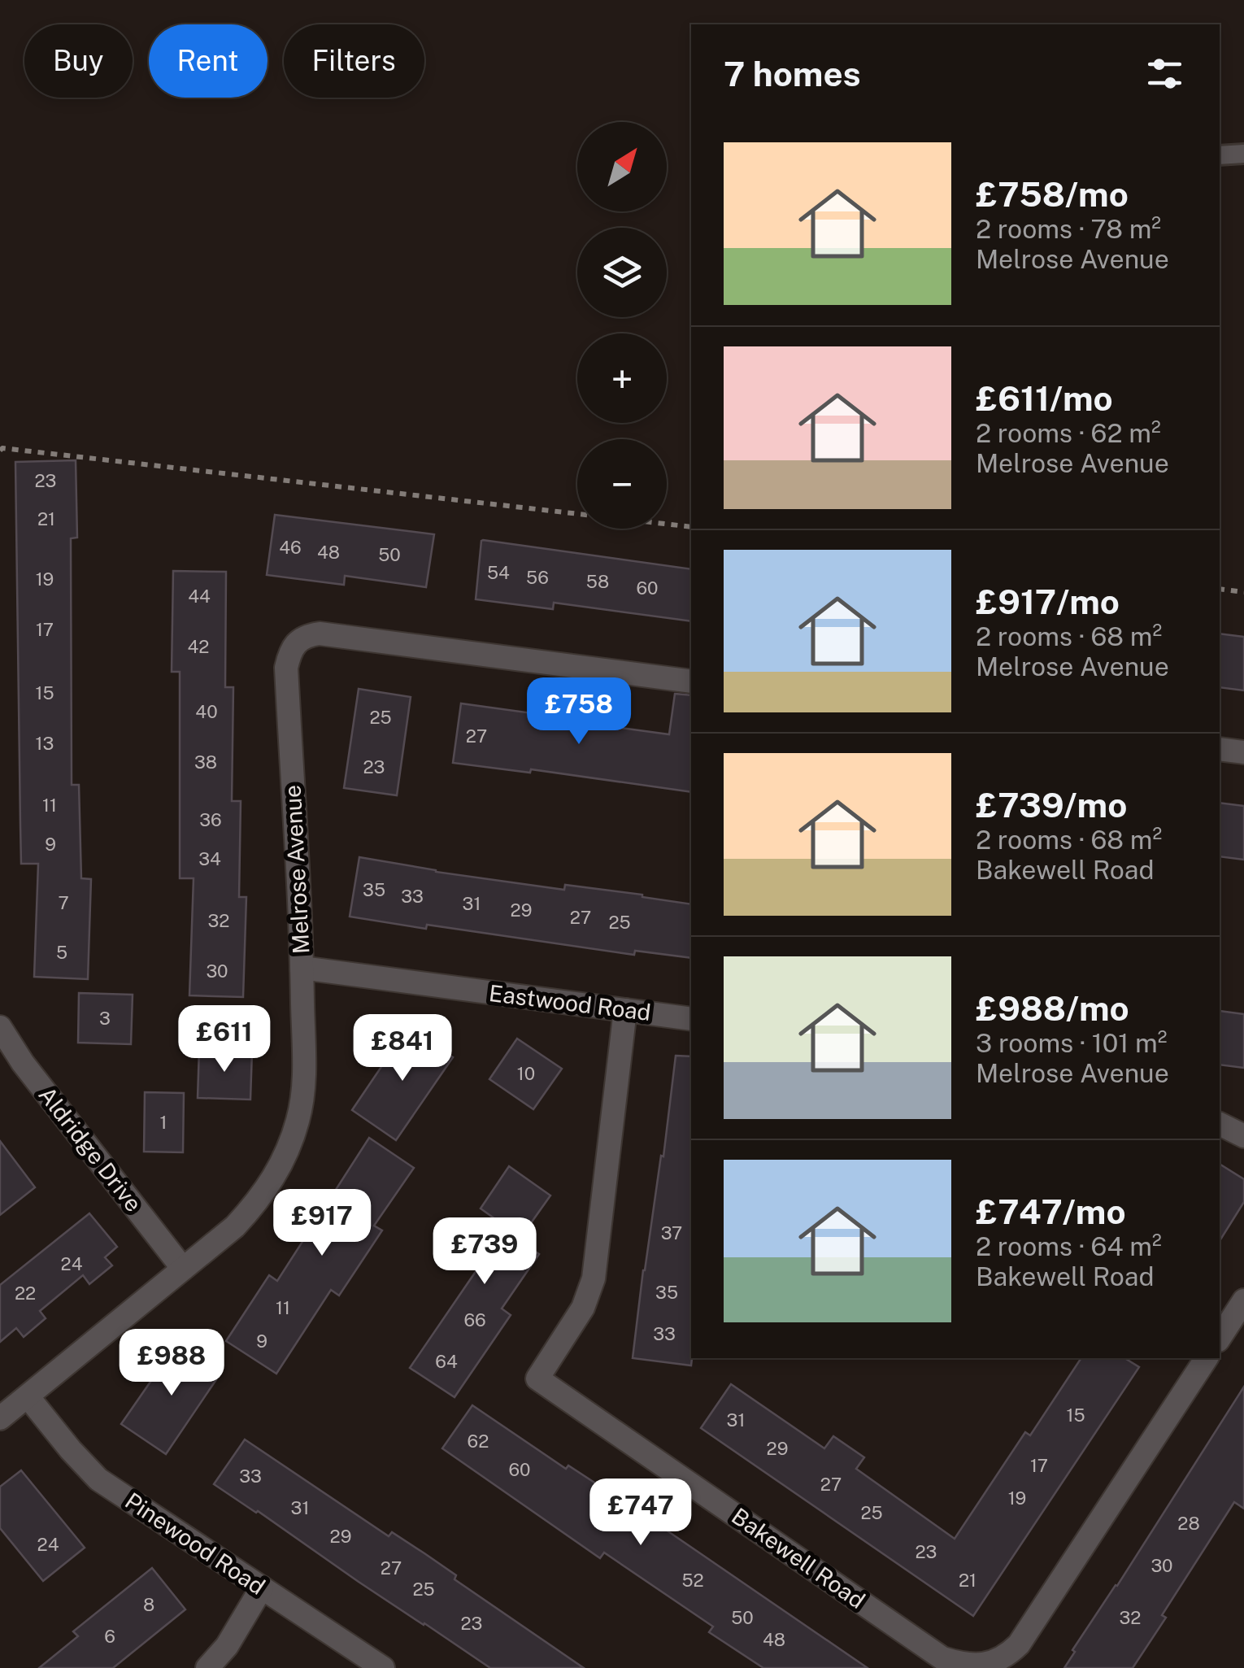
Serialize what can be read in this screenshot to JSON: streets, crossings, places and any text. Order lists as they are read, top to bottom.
{
  "streets": {
    "street": [
      "Melrose Avenue",
      "Eastwood Road",
      "Aldridge Drive",
      "Pinewood Road",
      "Bakewell Road"
    ]
  },
  "crossings": [
    ["Melrose Avenue", "Eastwood Road"],
    ["Melrose Avenue", "Aldridge Drive"],
    ["Melrose Avenue", "Pinewood Road"],
    ["Eastwood Road", "Bakewell Road"]
  ],
  "house_numbers": [
    "23",
    "21",
    "46",
    "48",
    "50",
    "54",
    "56",
    "19",
    "58",
    "60",
    "44",
    "17",
    "42",
    "15",
    "40",
    "25",
    "27",
    "13",
    "38",
    "23",
    "11",
    "36",
    "9",
    "34",
    "35",
    "33",
    "7",
    "31",
    "29",
    "27",
    "32",
    "25",
    "5",
    "30",
    "3",
    "10",
    "1",
    "37",
    "24",
    "35",
    "22",
    "11",
    "66",
    "33",
    "9",
    "64",
    "15",
    "31",
    "62",
    "29",
    "17",
    "60",
    "33",
    "27",
    "19",
    "31",
    "25",
    "28",
    "29",
    "24",
    "23",
    "30",
    "27",
    "52",
    "21",
    "25",
    "8",
    "50",
    "32",
    "23",
    "6",
    "48"
  ],
  "north": "top right",
  "page": {
    "chip": ["Buy", "Rent", "Filters"],
    "heading": "7 homes",
    "map_buttons": ["+", "−"],
    "list": [
      {
        "name": "£758/mo",
        "note": "2 rooms · 78 m² · Melrose Avenue"
      },
      {
        "name": "£611/mo",
        "note": "2 rooms · 62 m² · Melrose Avenue"
      },
      {
        "name": "£917/mo",
        "note": "2 rooms · 68 m² · Melrose Avenue"
      },
      {
        "name": "£739/mo",
        "note": "2 rooms · 68 m² · Bakewell Road"
      },
      {
        "name": "£988/mo",
        "note": "3 rooms · 101 m² · Melrose Avenue"
      },
      {
        "name": "£747/mo",
        "note": "2 rooms · 64 m² · Bakewell Road"
      }
    ],
    "price": [
      "£758",
      "£611",
      "£841",
      "£917",
      "£739",
      "£988",
      "£747"
    ]
  }
}
